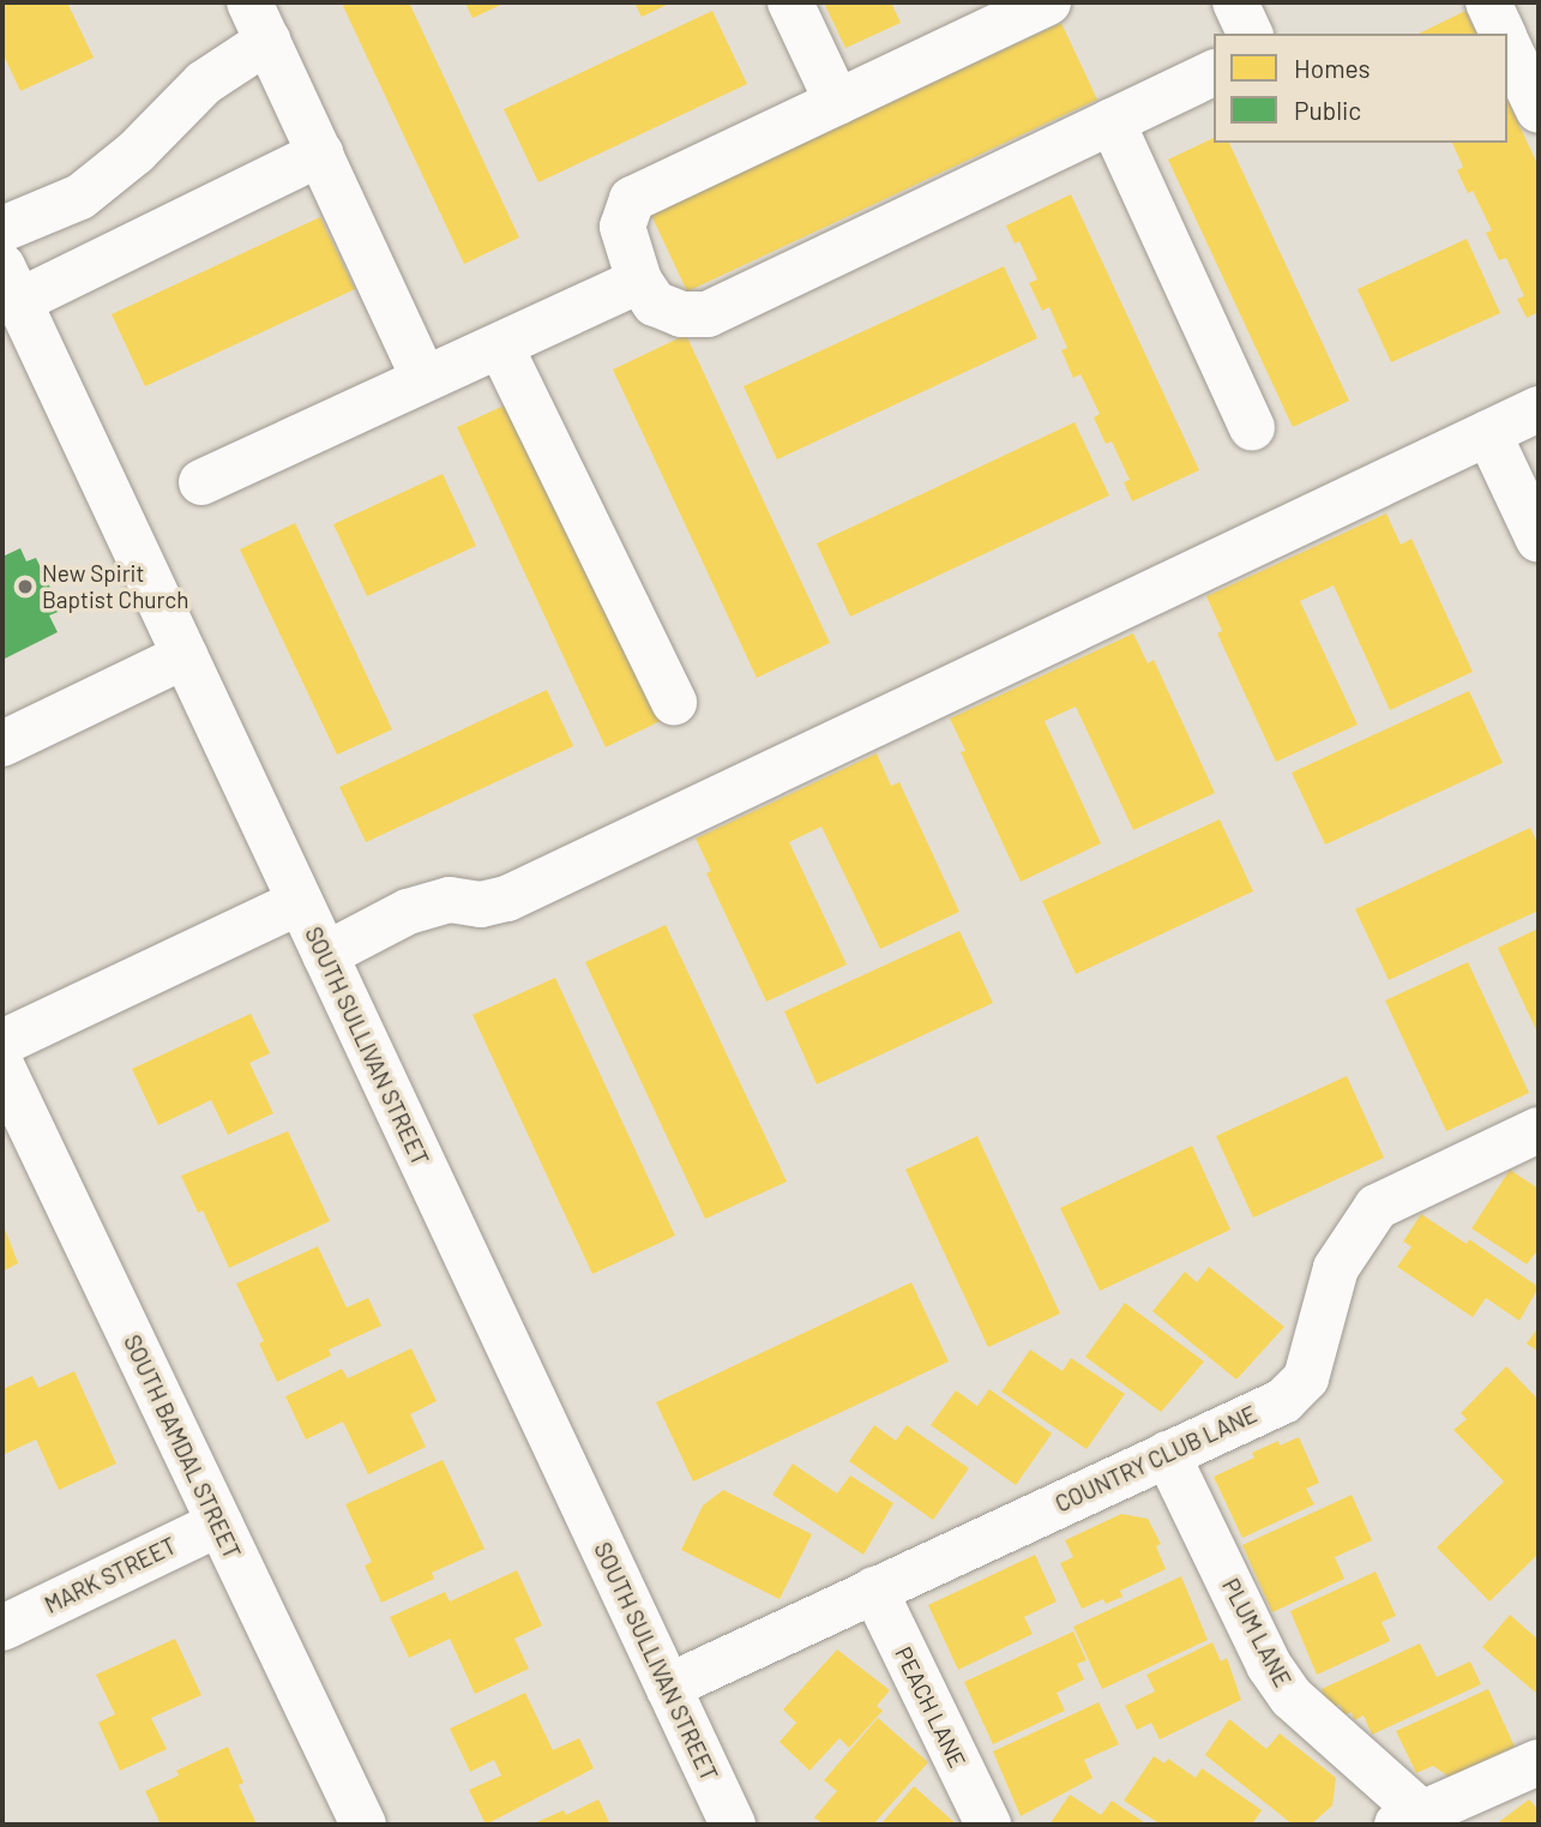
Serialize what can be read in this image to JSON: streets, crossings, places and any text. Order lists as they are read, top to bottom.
{
  "streets": {
    "street": [
      "SOUTH SULLIVAN STREET",
      "SOUTH BAMDAL STREET",
      "COUNTRY CLUB LANE",
      "MARK STREET",
      "PLUM LANE",
      "PEACH LANE"
    ]
  },
  "crossings": [
    ["SOUTH SULLIVAN STREET", "COUNTRY CLUB LANE"],
    ["SOUTH BAMDAL STREET", "MARK STREET"],
    ["COUNTRY CLUB LANE", "PLUM LANE"],
    ["COUNTRY CLUB LANE", "PEACH LANE"]
  ],
  "places": ["New Spirit Baptist Church"],
  "legend": ["Homes", "Public"]
}
